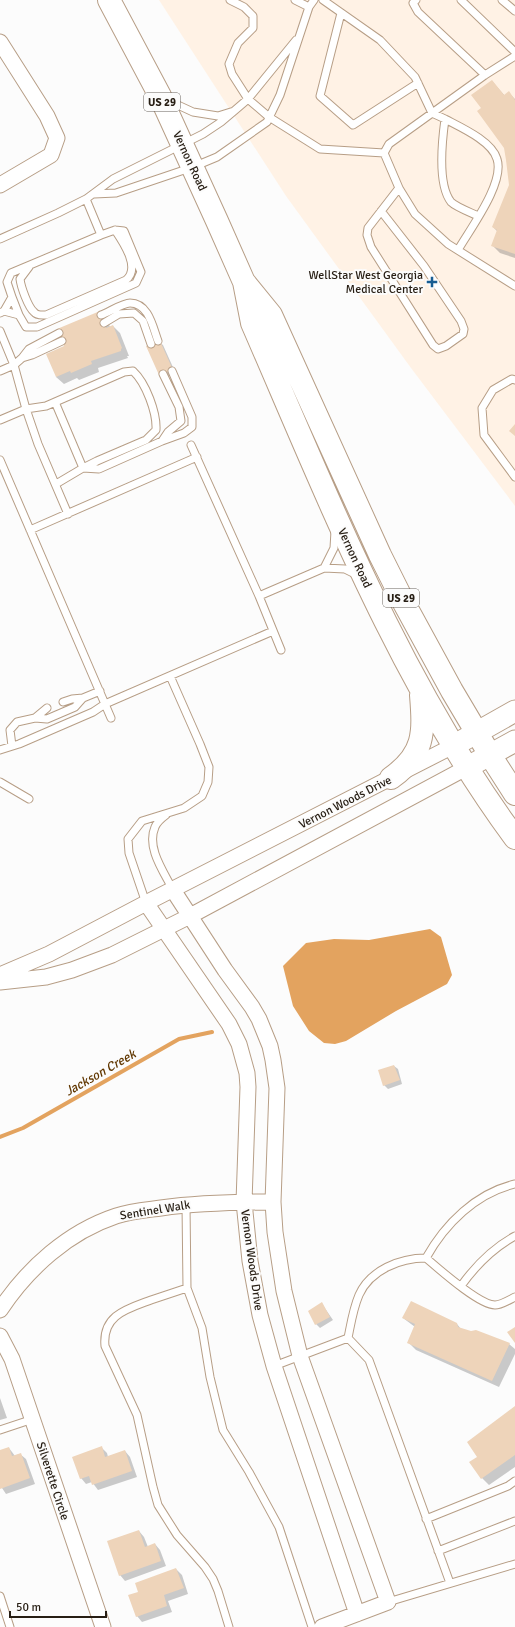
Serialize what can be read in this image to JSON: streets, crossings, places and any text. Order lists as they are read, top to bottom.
{
  "streets": {
    "main road": ["US 29", "Vernon Road"],
    "street": ["Vernon Woods Drive", "Sentinel Walk", "Silverette Circle"]
  },
  "crossings": [
    ["Vernon Road", "Vernon Woods Drive"],
    ["Vernon Woods Drive", "Sentinel Walk"]
  ],
  "water": ["Jackson Creek"],
  "places": {
    "health": ["WellStar West Georgia Medical Center"]
  },
  "scale_bar": "50 m"
}
